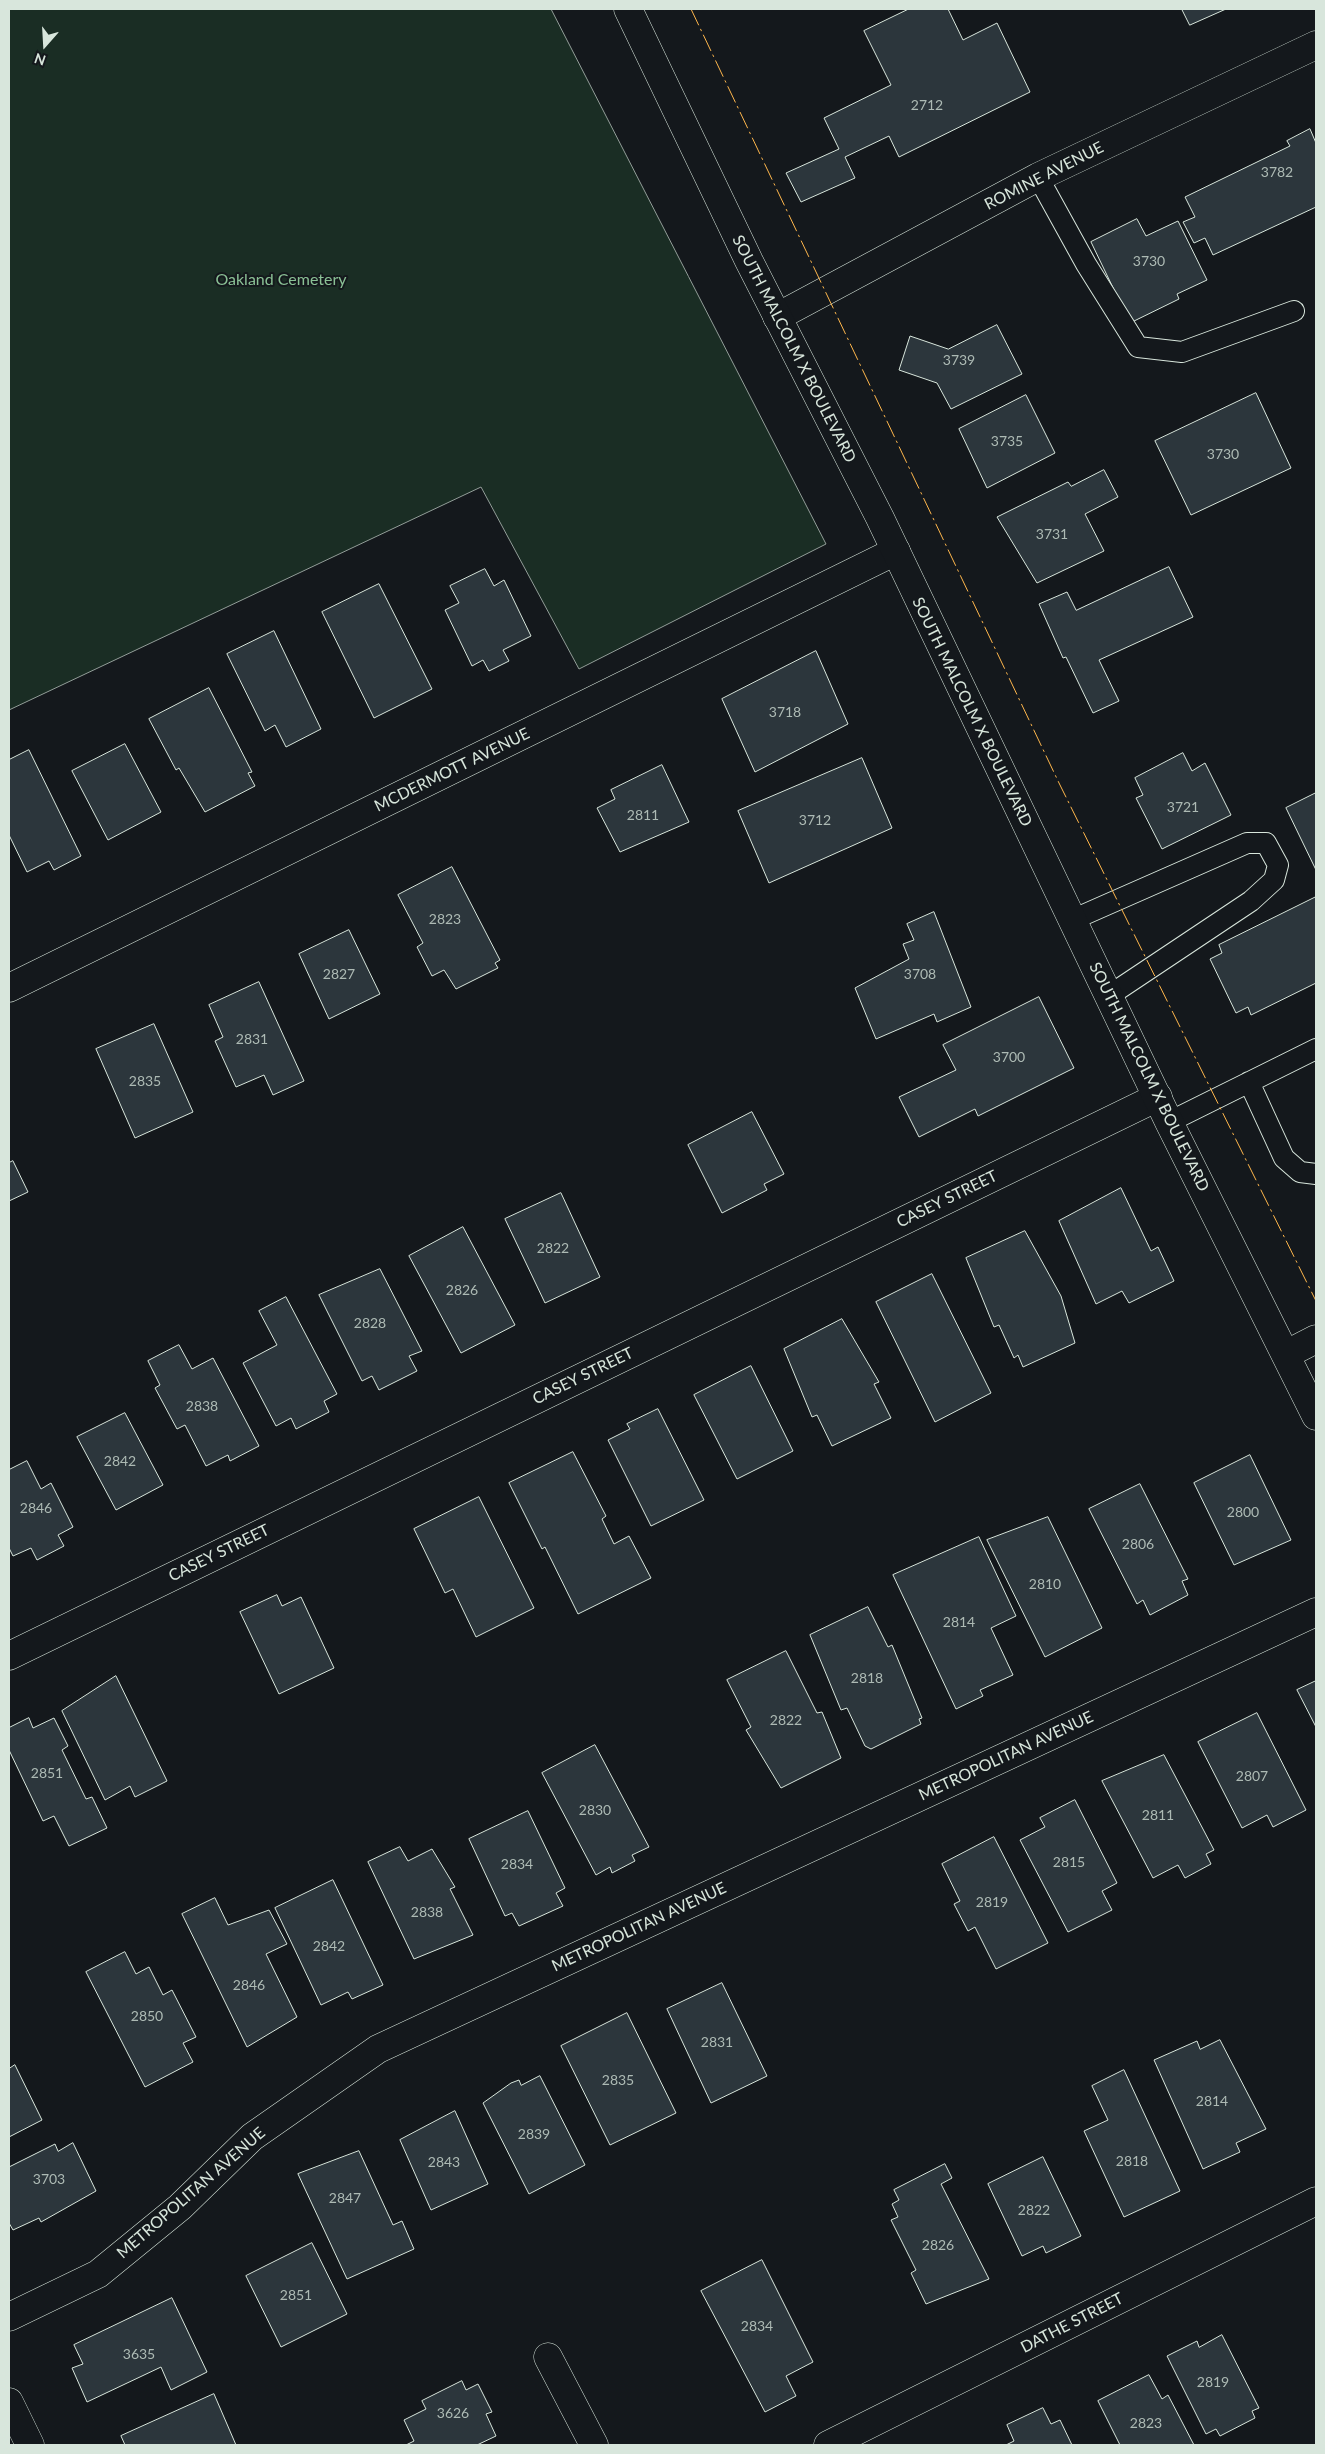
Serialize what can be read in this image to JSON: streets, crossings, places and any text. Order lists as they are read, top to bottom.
{
  "streets": {
    "street": [
      "ROMINE AVENUE",
      "SOUTH MALCOLM X BOULEVARD",
      "MCDERMOTT AVENUE",
      "CASEY STREET",
      "METROPOLITAN AVENUE",
      "DATHE STREET"
    ]
  },
  "crossings": [
    ["ROMINE AVENUE", "SOUTH MALCOLM X BOULEVARD"],
    ["SOUTH MALCOLM X BOULEVARD", "MCDERMOTT AVENUE"],
    ["SOUTH MALCOLM X BOULEVARD", "CASEY STREET"]
  ],
  "parks": ["Oakland Cemetery"],
  "house_numbers": [
    "2712",
    "3782",
    "3730",
    "3739",
    "3735",
    "3730",
    "3731",
    "3718",
    "3721",
    "2811",
    "3712",
    "2823",
    "2827",
    "3708",
    "2831",
    "3700",
    "2835",
    "2822",
    "2826",
    "2828",
    "2838",
    "2842",
    "2846",
    "2800",
    "2806",
    "2810",
    "2814",
    "2818",
    "2822",
    "2851",
    "2807",
    "2830",
    "2811",
    "2815",
    "2834",
    "2819",
    "2838",
    "2842",
    "2846",
    "2850",
    "2831",
    "2835",
    "2814",
    "2839",
    "2818",
    "2843",
    "3703",
    "2847",
    "2822",
    "2826",
    "2851",
    "2834",
    "3635",
    "2819",
    "3626",
    "2823"
  ],
  "north": "bottom"
}
